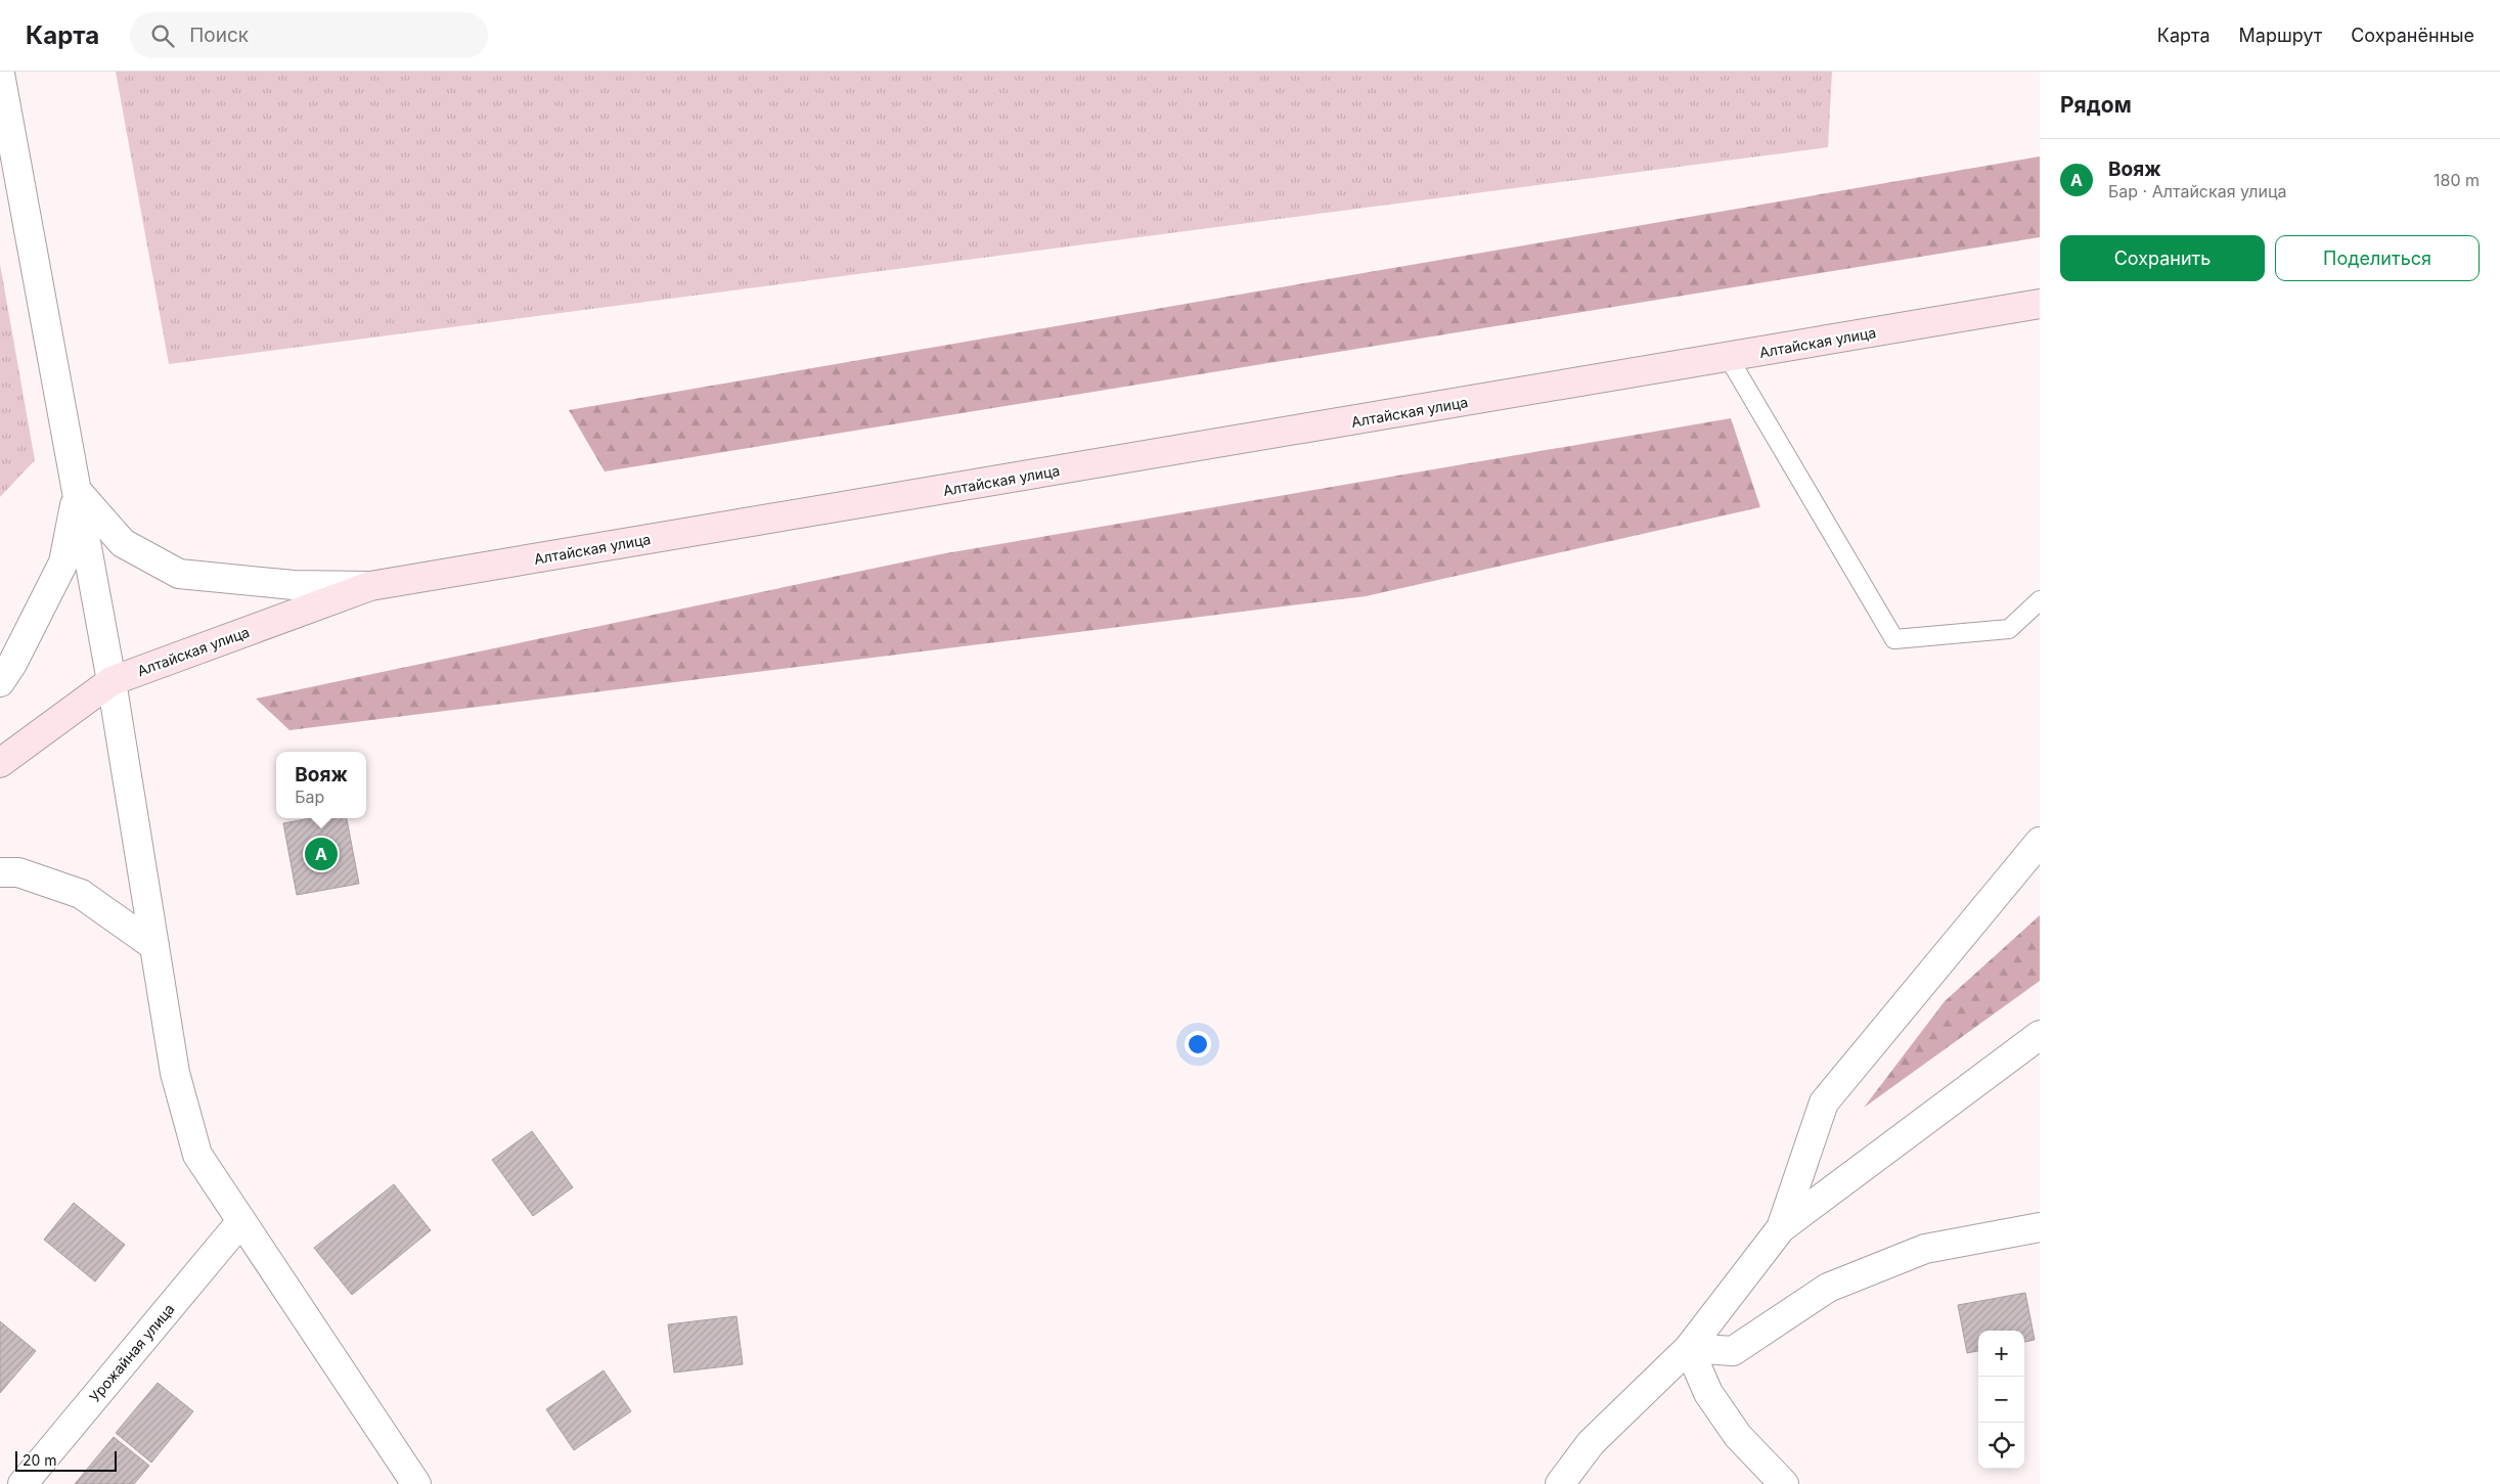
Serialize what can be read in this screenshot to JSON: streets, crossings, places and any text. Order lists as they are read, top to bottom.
{
  "streets": {
    "main road": ["Алтайская улица"],
    "street": ["Урожайная улица"]
  },
  "scale_bar": "20 m",
  "page": {
    "header": "Карта",
    "search": "Поиск",
    "nav": ["Карта", "Маршрут", "Сохранённые"],
    "heading": "Рядом",
    "list": [
      {
        "mark": "A",
        "name": "Вояж",
        "note": "Бар · Алтайская улица",
        "value": "180 m"
      }
    ],
    "buttons": ["Сохранить", "Поделиться"],
    "popup": ["Вояж", "Бар"],
    "pins": "A",
    "map_buttons": ["+", "−"],
    "scale": "20 m"
  }
}
